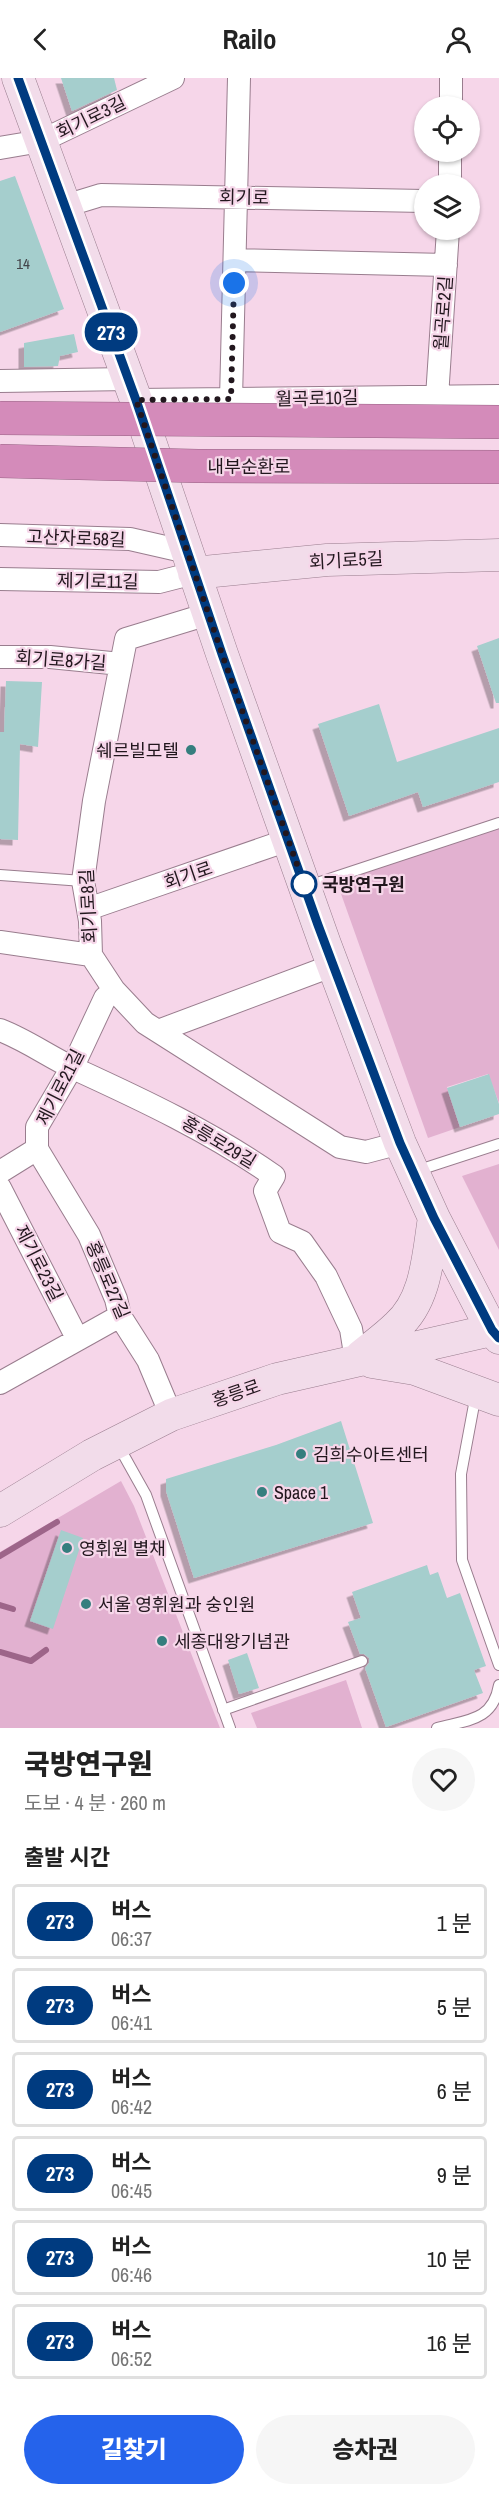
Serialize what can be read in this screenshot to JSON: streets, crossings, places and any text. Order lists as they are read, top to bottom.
{
  "streets": {
    "highway": ["내부순환로"],
    "main road": ["회기로5길", "홍릉로"],
    "street": [
      "회기로3길",
      "회기로",
      "월곡로2길",
      "월곡로10길",
      "고산자로58길",
      "제기로11길",
      "회기로8가길",
      "회기로8길",
      "제기로21길",
      "홍릉로29길",
      "제기로23길",
      "홍릉로27길"
    ]
  },
  "crossings": [
    ["회기로", "회기로8길"],
    ["월곡로2길", "월곡로10길"],
    ["고산자로58길", "회기로5길"],
    ["고산자로58길", "제기로11길"],
    ["회기로5길", "제기로11길"],
    ["회기로8가길", "회기로8길"],
    ["회기로8길", "제기로21길"],
    ["제기로21길", "홍릉로29길"],
    ["제기로21길", "홍릉로27길"],
    ["홍릉로29길", "홍릉로"],
    ["홍릉로27길", "홍릉로"]
  ],
  "places": [
    "쉐르빌모텔",
    "국방연구원",
    "김희수아트센터",
    "Space 1",
    "영휘원 별채",
    "서울 영휘원과 숭인원",
    "세종대왕기념관"
  ],
  "lines": ["bus line 273"],
  "house_numbers": ["14"],
  "page": {
    "header": "Railo",
    "on_map": "273",
    "heading": [
      ["국방연구원", "도보 · 4 분 · 260 m"],
      "출발 시간"
    ],
    "list": [
      {
        "mark": "273",
        "name": "버스",
        "note": "06:37",
        "value": "1 분"
      },
      {
        "mark": "273",
        "name": "버스",
        "note": "06:41",
        "value": "5 분"
      },
      {
        "mark": "273",
        "name": "버스",
        "note": "06:42",
        "value": "6 분"
      },
      {
        "mark": "273",
        "name": "버스",
        "note": "06:45",
        "value": "9 분"
      },
      {
        "mark": "273",
        "name": "버스",
        "note": "06:46",
        "value": "10 분"
      },
      {
        "mark": "273",
        "name": "버스",
        "note": "06:52",
        "value": "16 분"
      }
    ],
    "buttons": ["길찾기", "승차권"]
  }
}
